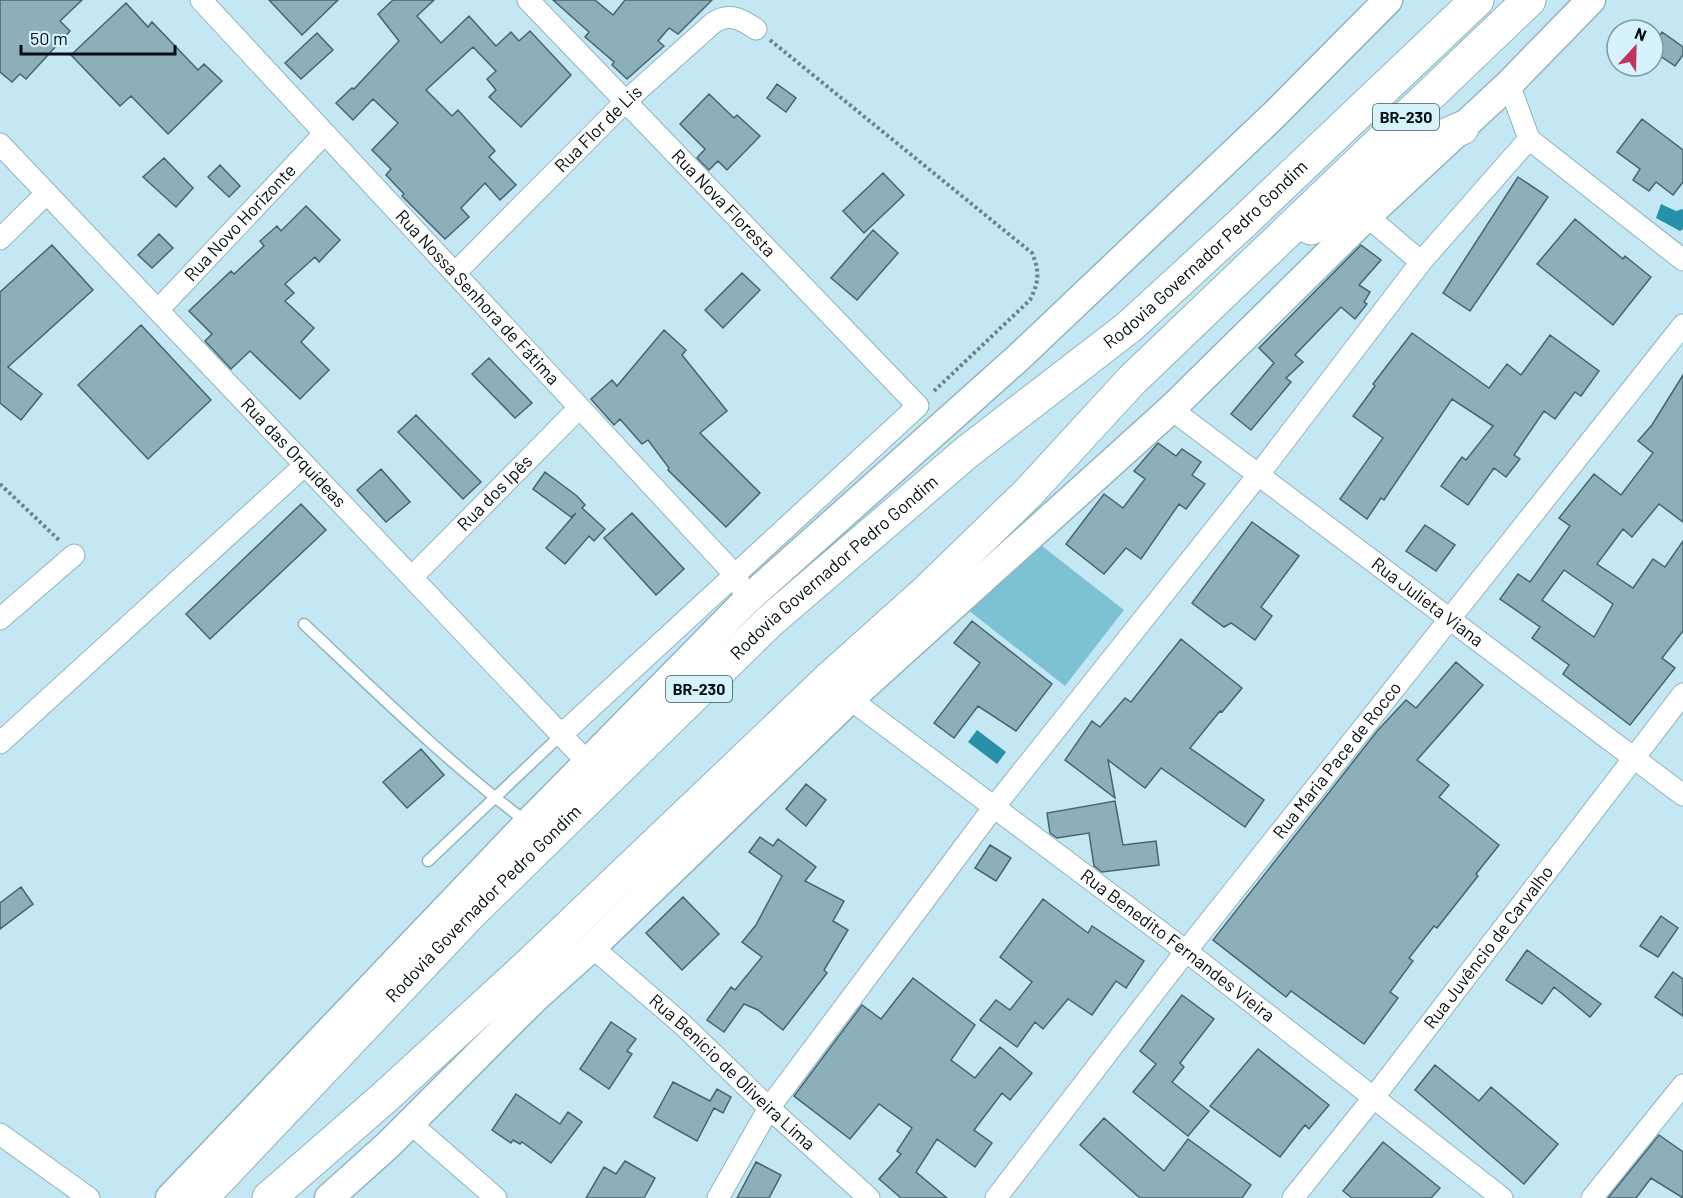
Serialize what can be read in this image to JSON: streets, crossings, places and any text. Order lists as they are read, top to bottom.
{
  "streets": {
    "highway": ["BR-230", "Rodovia Governador Pedro Gondim"],
    "street": [
      "Rua Flor de Lis",
      "Rua Nova Floresta",
      "Rua Novo Horizonte",
      "Rua Nossa Senhora de Fátima",
      "Rua das Orquídeas",
      "Rua dos Ipês",
      "Rua Julieta Viana",
      "Rua Maria Pace de Rocco",
      "Rua Benedito Fernandes Vieira",
      "Rua Juvêncio de Carvalho",
      "Rua Benício de Oliveira Lima"
    ]
  },
  "crossings": [
    ["Rua Flor de Lis", "Rua Nova Floresta"],
    ["Rua Flor de Lis", "Rua Nossa Senhora de Fátima"],
    ["Rua Novo Horizonte", "Rua Nossa Senhora de Fátima"],
    ["Rua Novo Horizonte", "Rua das Orquídeas"],
    ["Rua Nossa Senhora de Fátima", "Rua dos Ipês"],
    ["Rua das Orquídeas", "Rua dos Ipês"],
    ["Rua Julieta Viana", "Rua Maria Pace de Rocco"],
    ["Rua Julieta Viana", "Rua Juvêncio de Carvalho"],
    ["Rua Maria Pace de Rocco", "Rua Benedito Fernandes Vieira"],
    ["Rua Benedito Fernandes Vieira", "Rua Juvêncio de Carvalho"]
  ],
  "scale_bar": "50 m",
  "north": "top"
}
